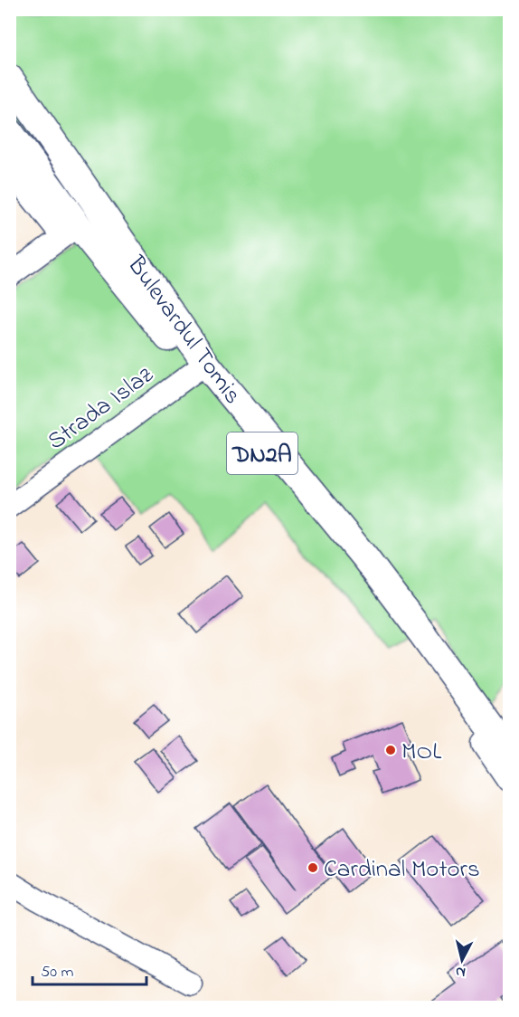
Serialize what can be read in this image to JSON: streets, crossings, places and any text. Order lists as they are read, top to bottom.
{
  "streets": {
    "main road": ["Bulevardul Tomis", "DN2A"],
    "street": ["Strada Islaz"]
  },
  "crossings": [
    ["Bulevardul Tomis", "Strada Islaz"]
  ],
  "places": ["MOL", "Cardinal Motors"],
  "scale_bar": "50 m",
  "north": "bottom"
}
